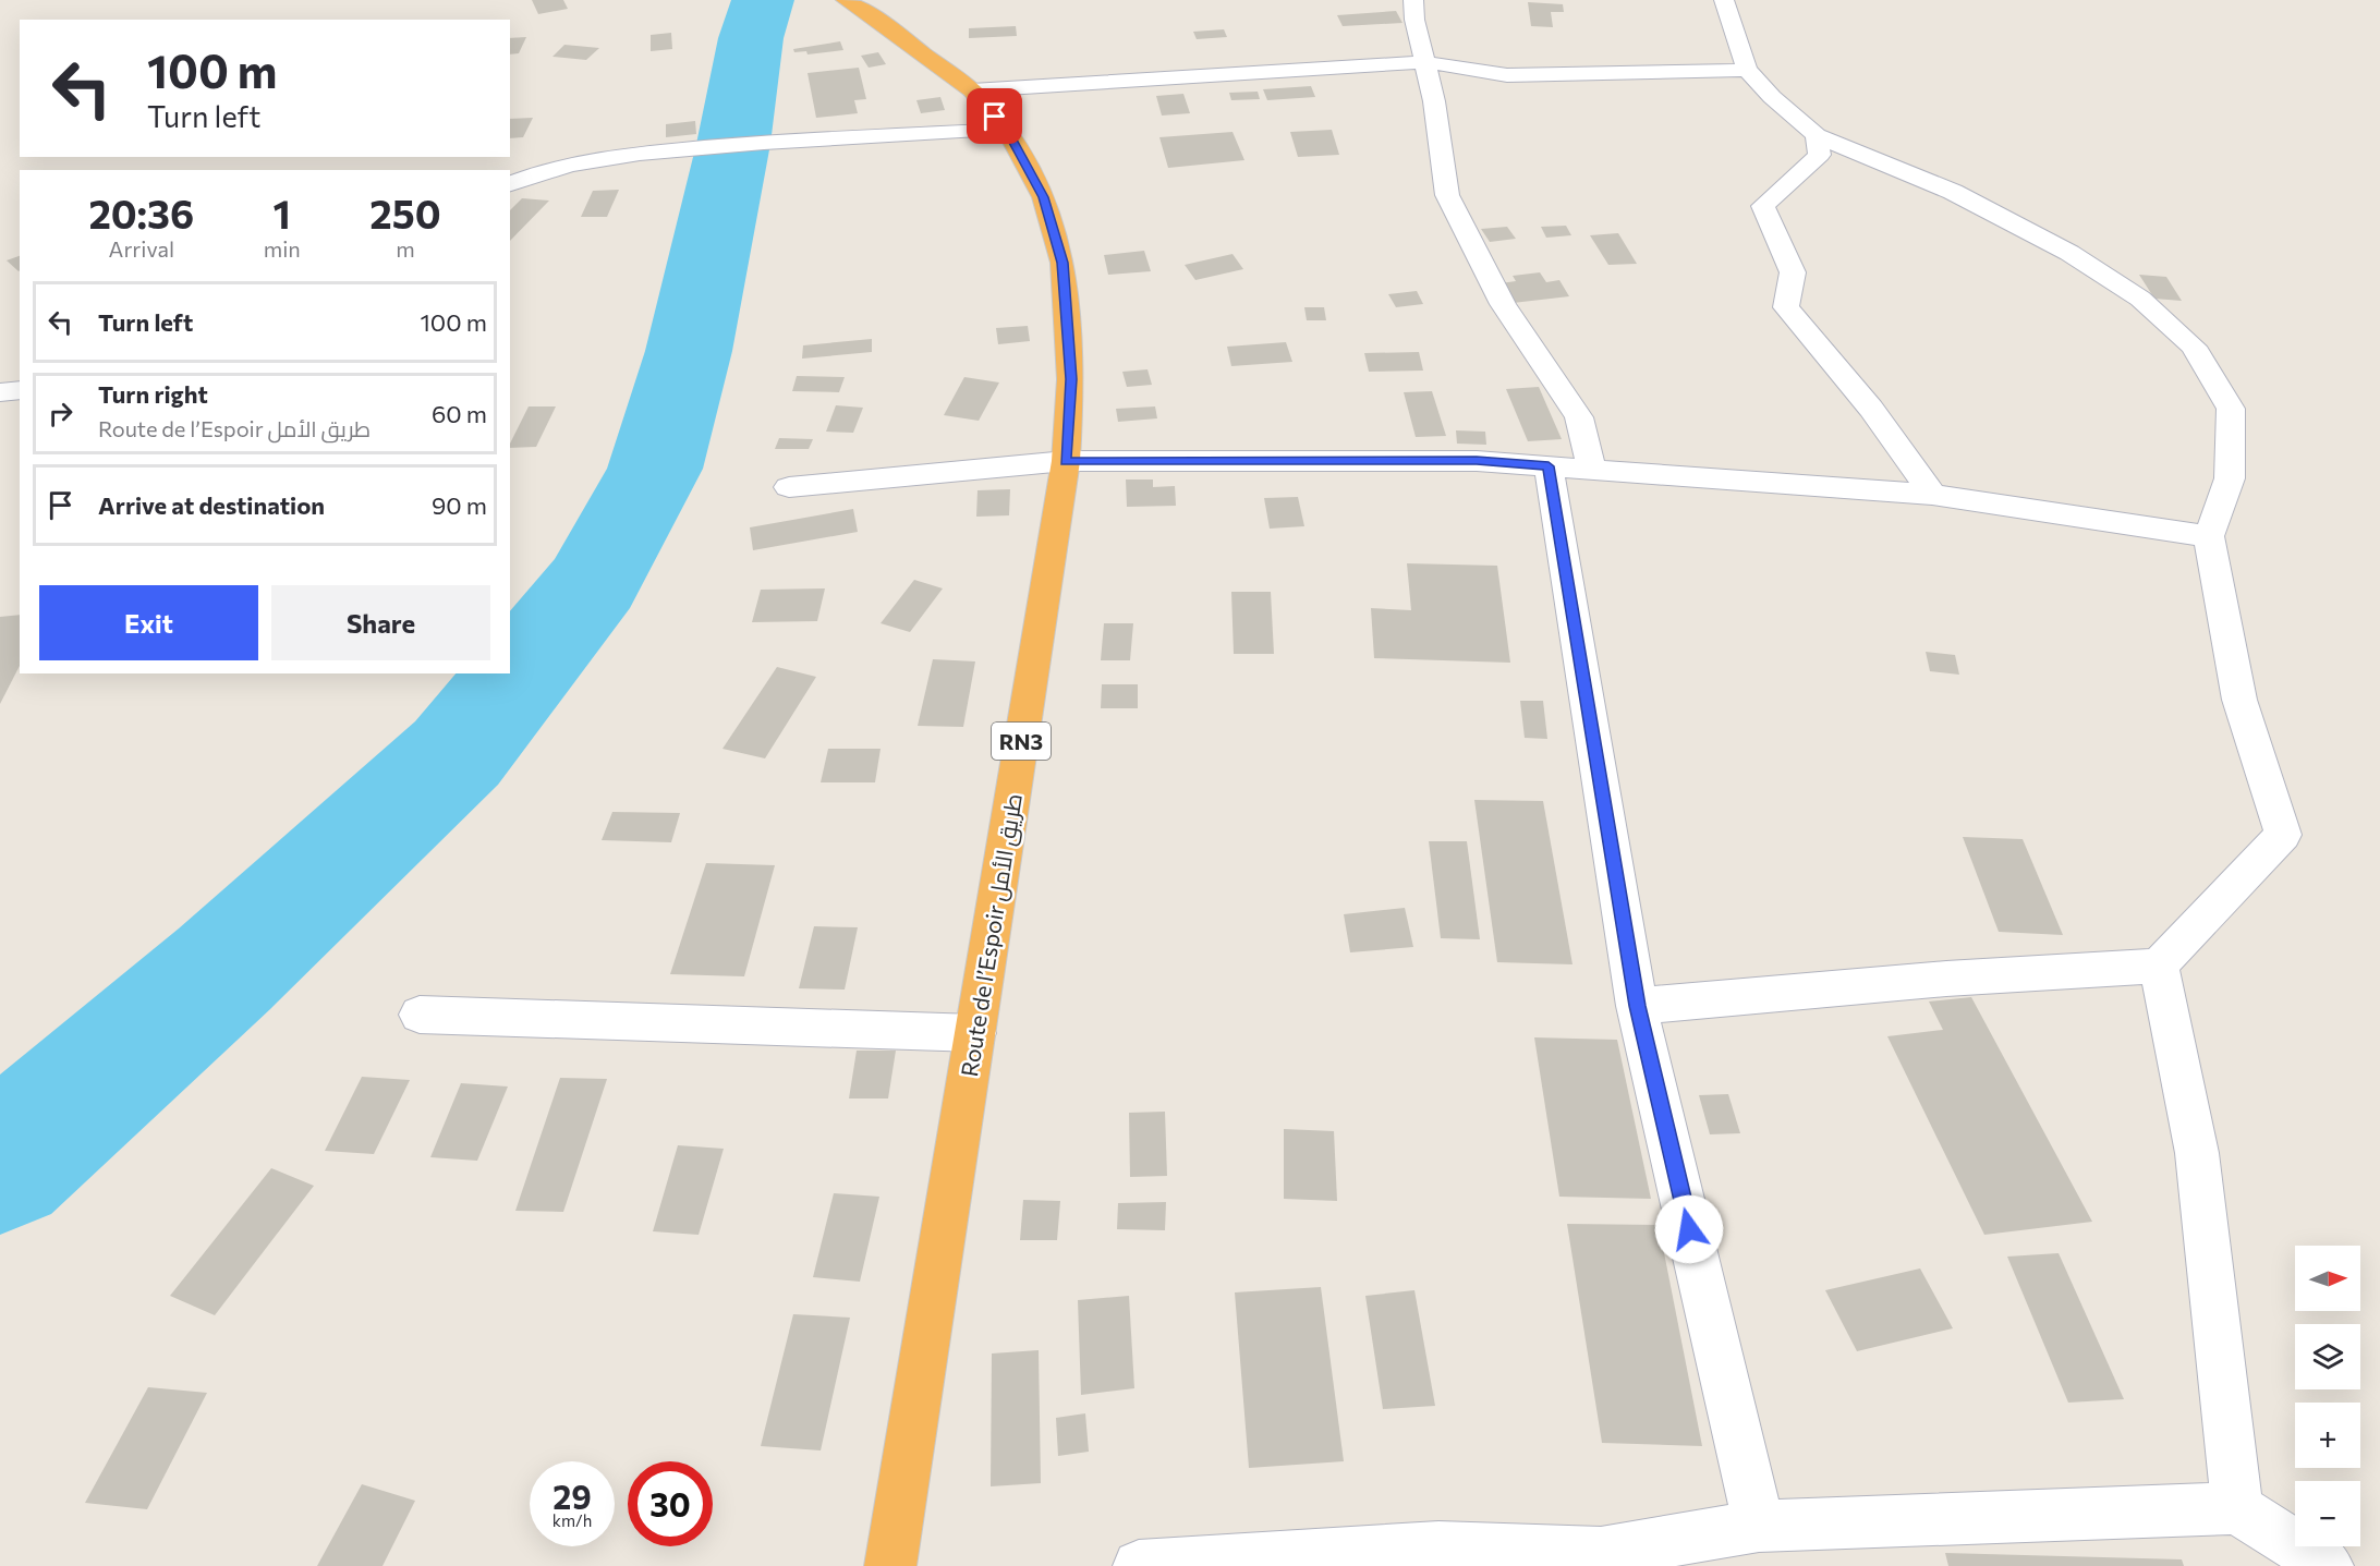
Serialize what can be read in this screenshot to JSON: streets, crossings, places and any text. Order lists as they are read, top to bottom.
{
  "streets": {
    "highway": ["RN3", "Route de l’Espoir طريق الأمل"]
  },
  "north": "right",
  "page": {
    "turn": ["100 m", "Turn left"],
    "eta": [
      "20:36",
      "Arrival",
      "1",
      "min",
      "250",
      "m"
    ],
    "list": [
      {
        "name": "Turn left",
        "value": "100 m"
      },
      {
        "name": "Turn right",
        "note": "Route de l’Espoir طريق الأمل",
        "value": "60 m"
      },
      {
        "name": "Arrive at destination",
        "value": "90 m"
      }
    ],
    "buttons": ["Exit", "Share"],
    "map_buttons": ["+", "−"],
    "speed": "29 km/h",
    "limit": "30"
  }
}
